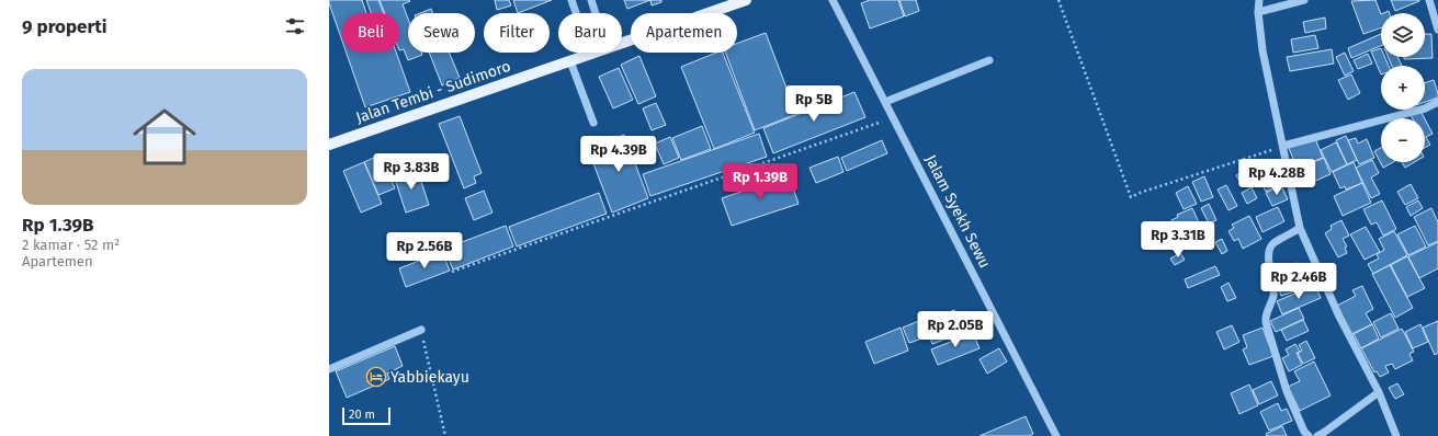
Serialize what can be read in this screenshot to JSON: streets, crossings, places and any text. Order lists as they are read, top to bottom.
{
  "streets": {
    "main road": ["Jalan Tembi - Sudimoro"],
    "street": ["Jalam Syekh Sewu"]
  },
  "places": {
    "hotel": ["Yabbiekayu"]
  },
  "scale_bar": "20 m",
  "page": {
    "heading": "9 properti",
    "map_buttons": ["+", "−"],
    "chip": [
      "Beli",
      "Sewa",
      "Filter",
      "Baru",
      "Apartemen"
    ],
    "list": [
      {
        "name": "Rp 1.39B",
        "note": "2 kamar · 52 m² · Apartemen"
      }
    ],
    "price": [
      "Rp 5B",
      "Rp 4.39B",
      "Rp 3.83B",
      "Rp 4.28B",
      "Rp 1.39B",
      "Rp 3.31B",
      "Rp 2.56B",
      "Rp 2.46B",
      "Rp 2.05B"
    ],
    "scale": "20 m"
  }
}
